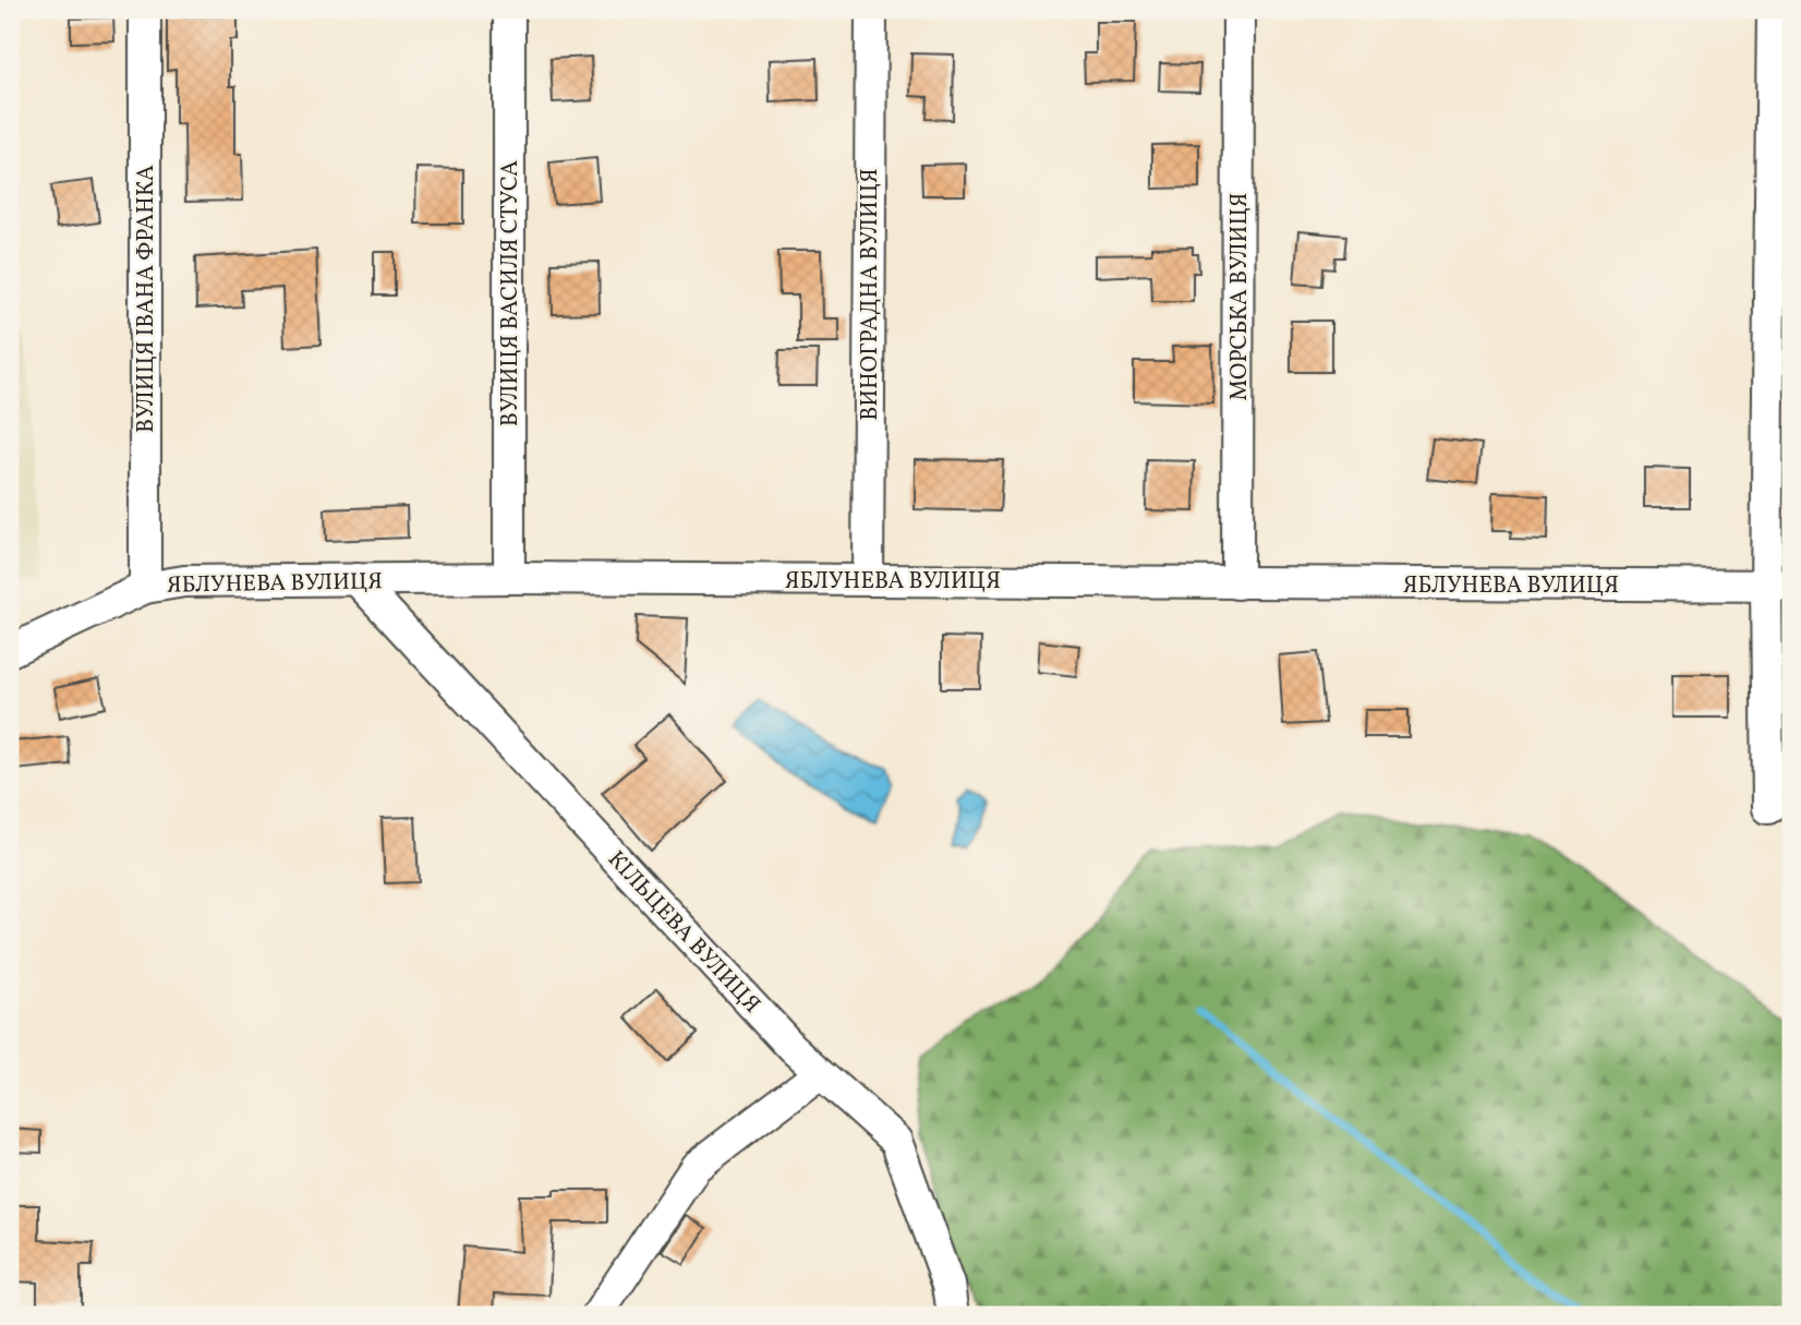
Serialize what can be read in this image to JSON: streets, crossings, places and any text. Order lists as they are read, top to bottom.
{
  "streets": {
    "street": [
      "ВУЛИЦЯ ВАСИЛЯ СТУСА",
      "ВИНОГРАДНА ВУЛИЦЯ",
      "МОРСЬКА ВУЛИЦЯ",
      "ВУЛИЦЯ ІВАНА ФРАНКА",
      "ЯБЛУНЕВА ВУЛИЦЯ",
      "КІЛЬЦЕВА ВУЛИЦЯ"
    ]
  },
  "crossings": [
    ["ВУЛИЦЯ ВАСИЛЯ СТУСА", "ЯБЛУНЕВА ВУЛИЦЯ"],
    ["ВИНОГРАДНА ВУЛИЦЯ", "ЯБЛУНЕВА ВУЛИЦЯ"],
    ["МОРСЬКА ВУЛИЦЯ", "ЯБЛУНЕВА ВУЛИЦЯ"],
    ["ВУЛИЦЯ ІВАНА ФРАНКА", "ЯБЛУНЕВА ВУЛИЦЯ"],
    ["ЯБЛУНЕВА ВУЛИЦЯ", "КІЛЬЦЕВА ВУЛИЦЯ"]
  ]
}
